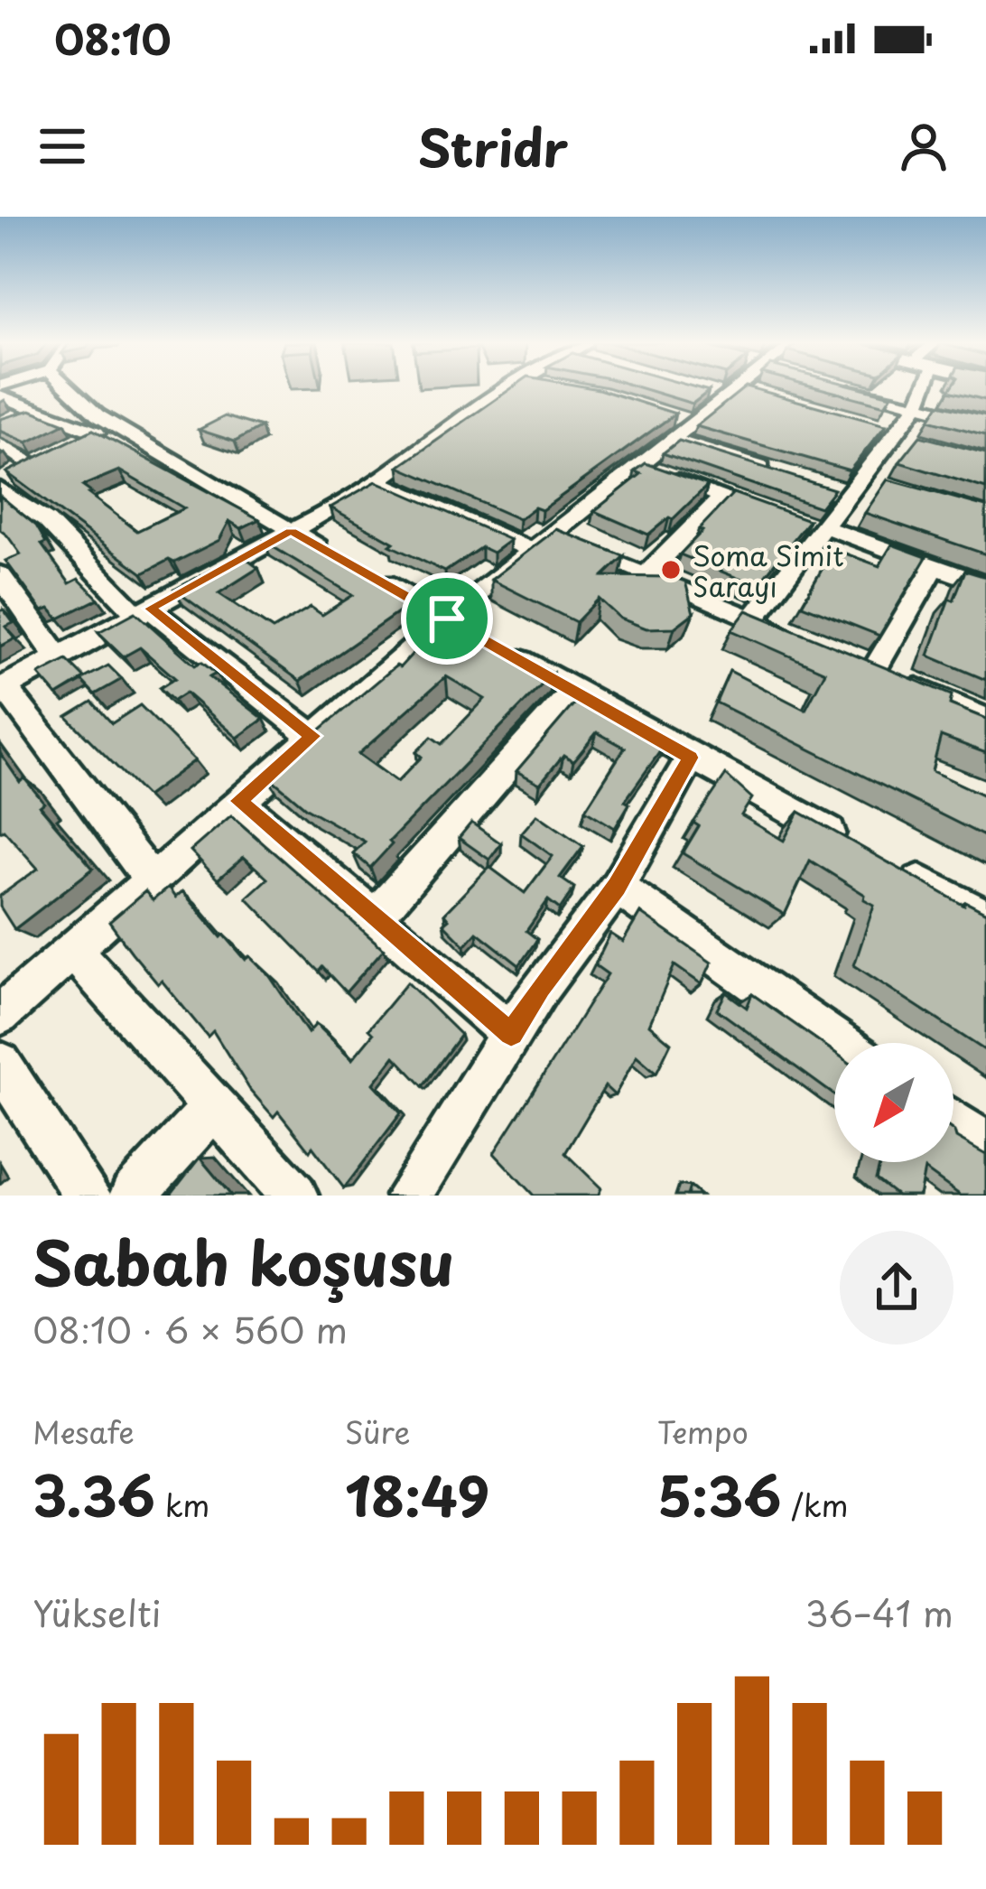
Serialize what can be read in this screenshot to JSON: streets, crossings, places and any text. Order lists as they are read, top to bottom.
{
  "places": ["Soma Simit Sarayı"],
  "north": "bottom left",
  "page": {
    "status": "08:10",
    "header": "Stridr",
    "heading": ["Sabah koşusu", "08:10 · 6 × 560 m"],
    "stats": [
      ["Mesafe", "3.36 km"],
      ["Süre", "18:49"],
      ["Tempo", "5:36 /km"]
    ],
    "chart": ["Yükselti", "36–41 m"]
  }
}
